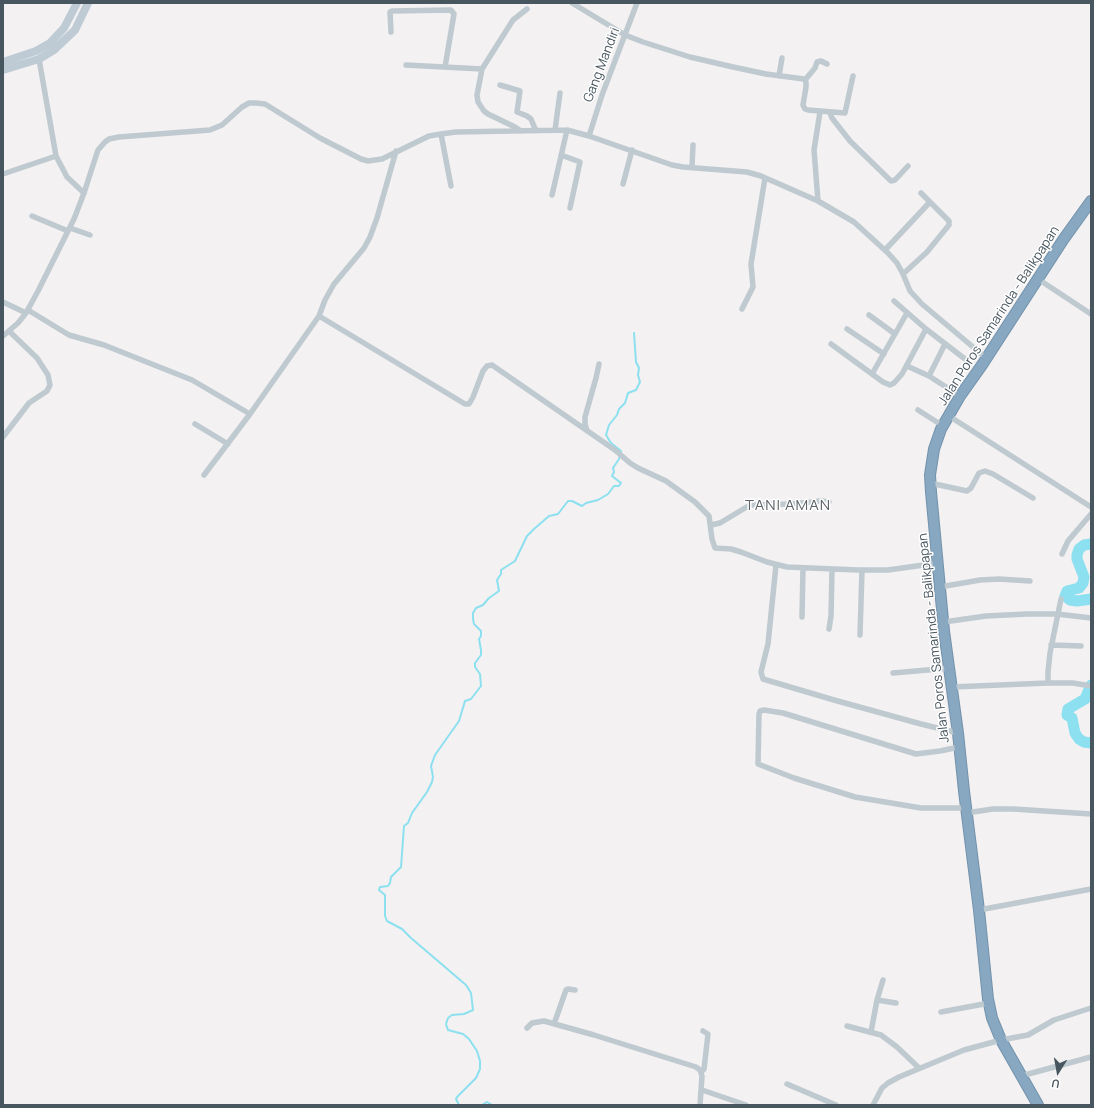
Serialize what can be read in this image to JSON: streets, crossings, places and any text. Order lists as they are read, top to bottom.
{
  "streets": {
    "highway": ["Jalan Poros Samarinda - Balikpapan"],
    "street": ["Gang Mandiri"]
  },
  "districts": ["TANI AMAN"],
  "north": "bottom"
}
